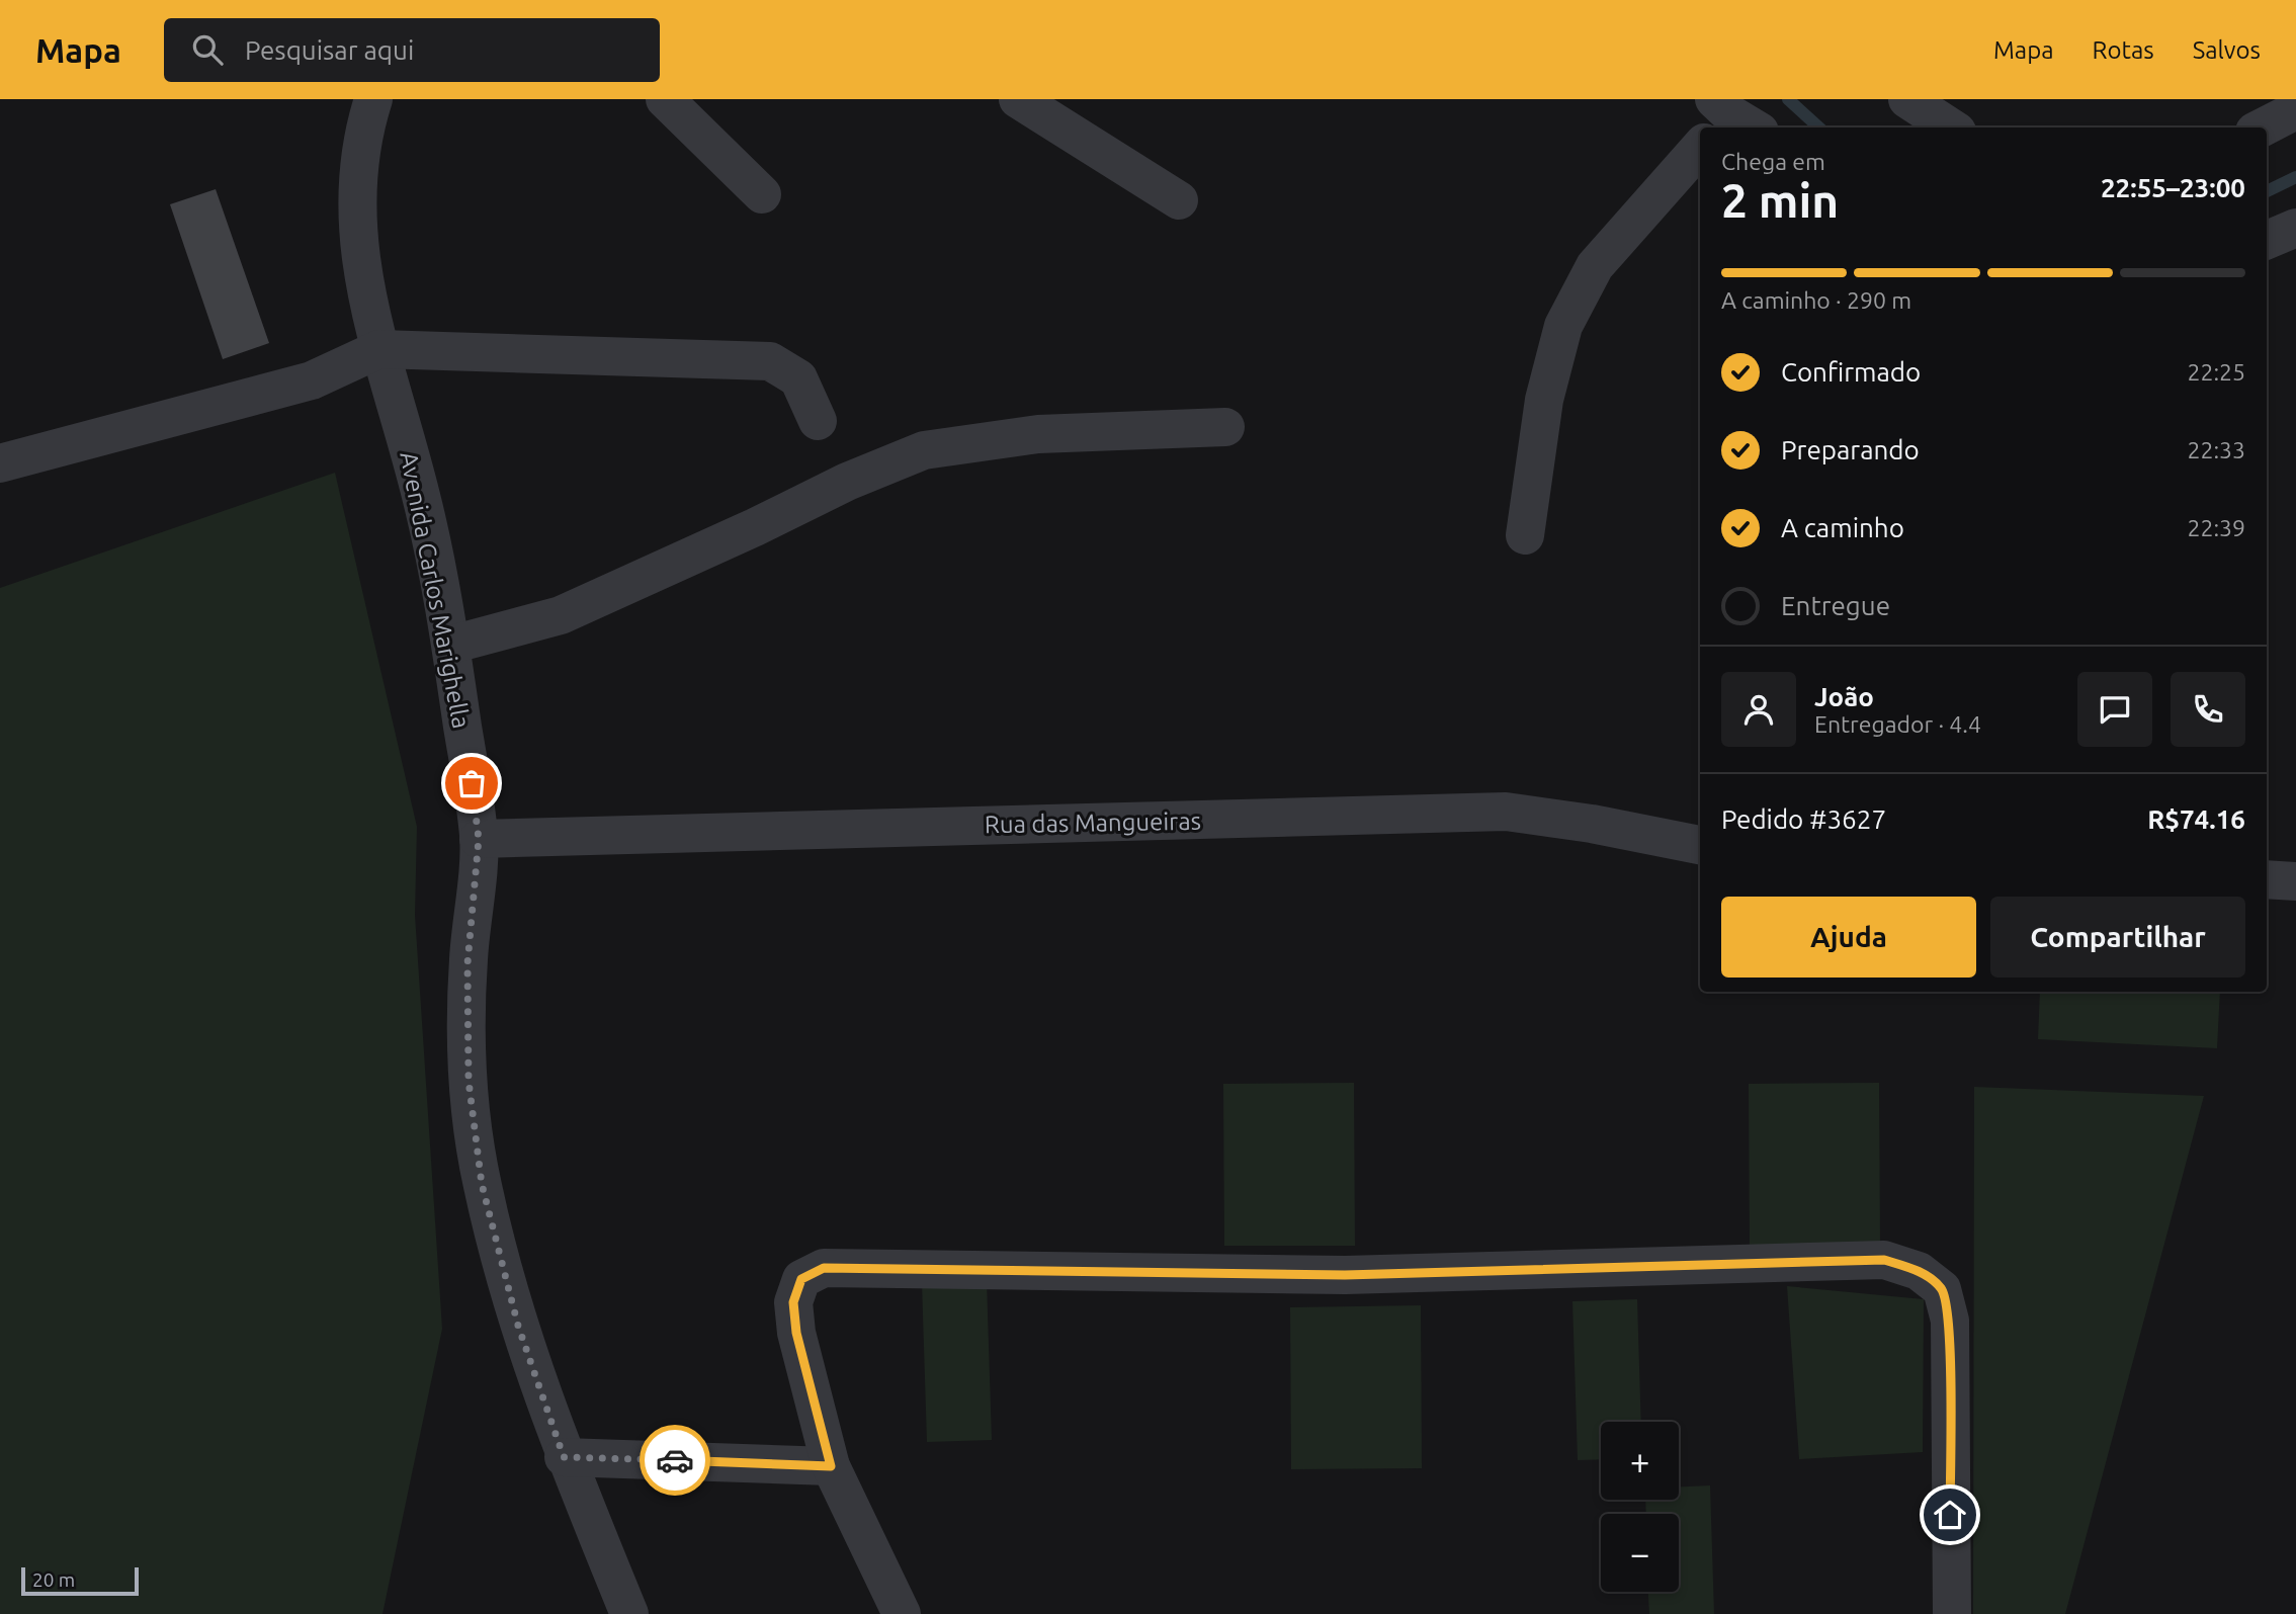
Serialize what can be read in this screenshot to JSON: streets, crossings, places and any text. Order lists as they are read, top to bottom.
{
  "streets": {
    "street": ["Avenida Carlos Marighella", "Rua das Mangueiras"]
  },
  "crossings": [
    ["Avenida Carlos Marighella", "Rua das Mangueiras"]
  ],
  "scale_bar": "20 m",
  "page": {
    "header": "Mapa",
    "search": "Pesquisar aqui",
    "nav": ["Mapa", "Rotas", "Salvos"],
    "heading": ["2 min", "Chega em", "22:55–23:00"],
    "panel": [
      "João",
      "Entregador · 4.4",
      "Pedido #3627",
      "R$74.16"
    ],
    "bar": "A caminho · 290 m",
    "list": [
      ["Confirmado", "22:25"],
      ["Preparando", "22:33"],
      ["A caminho", "22:39"],
      "Entregue"
    ],
    "buttons": ["Ajuda", "Compartilhar"],
    "map_buttons": ["+", "−"],
    "scale": "20 m"
  }
}
